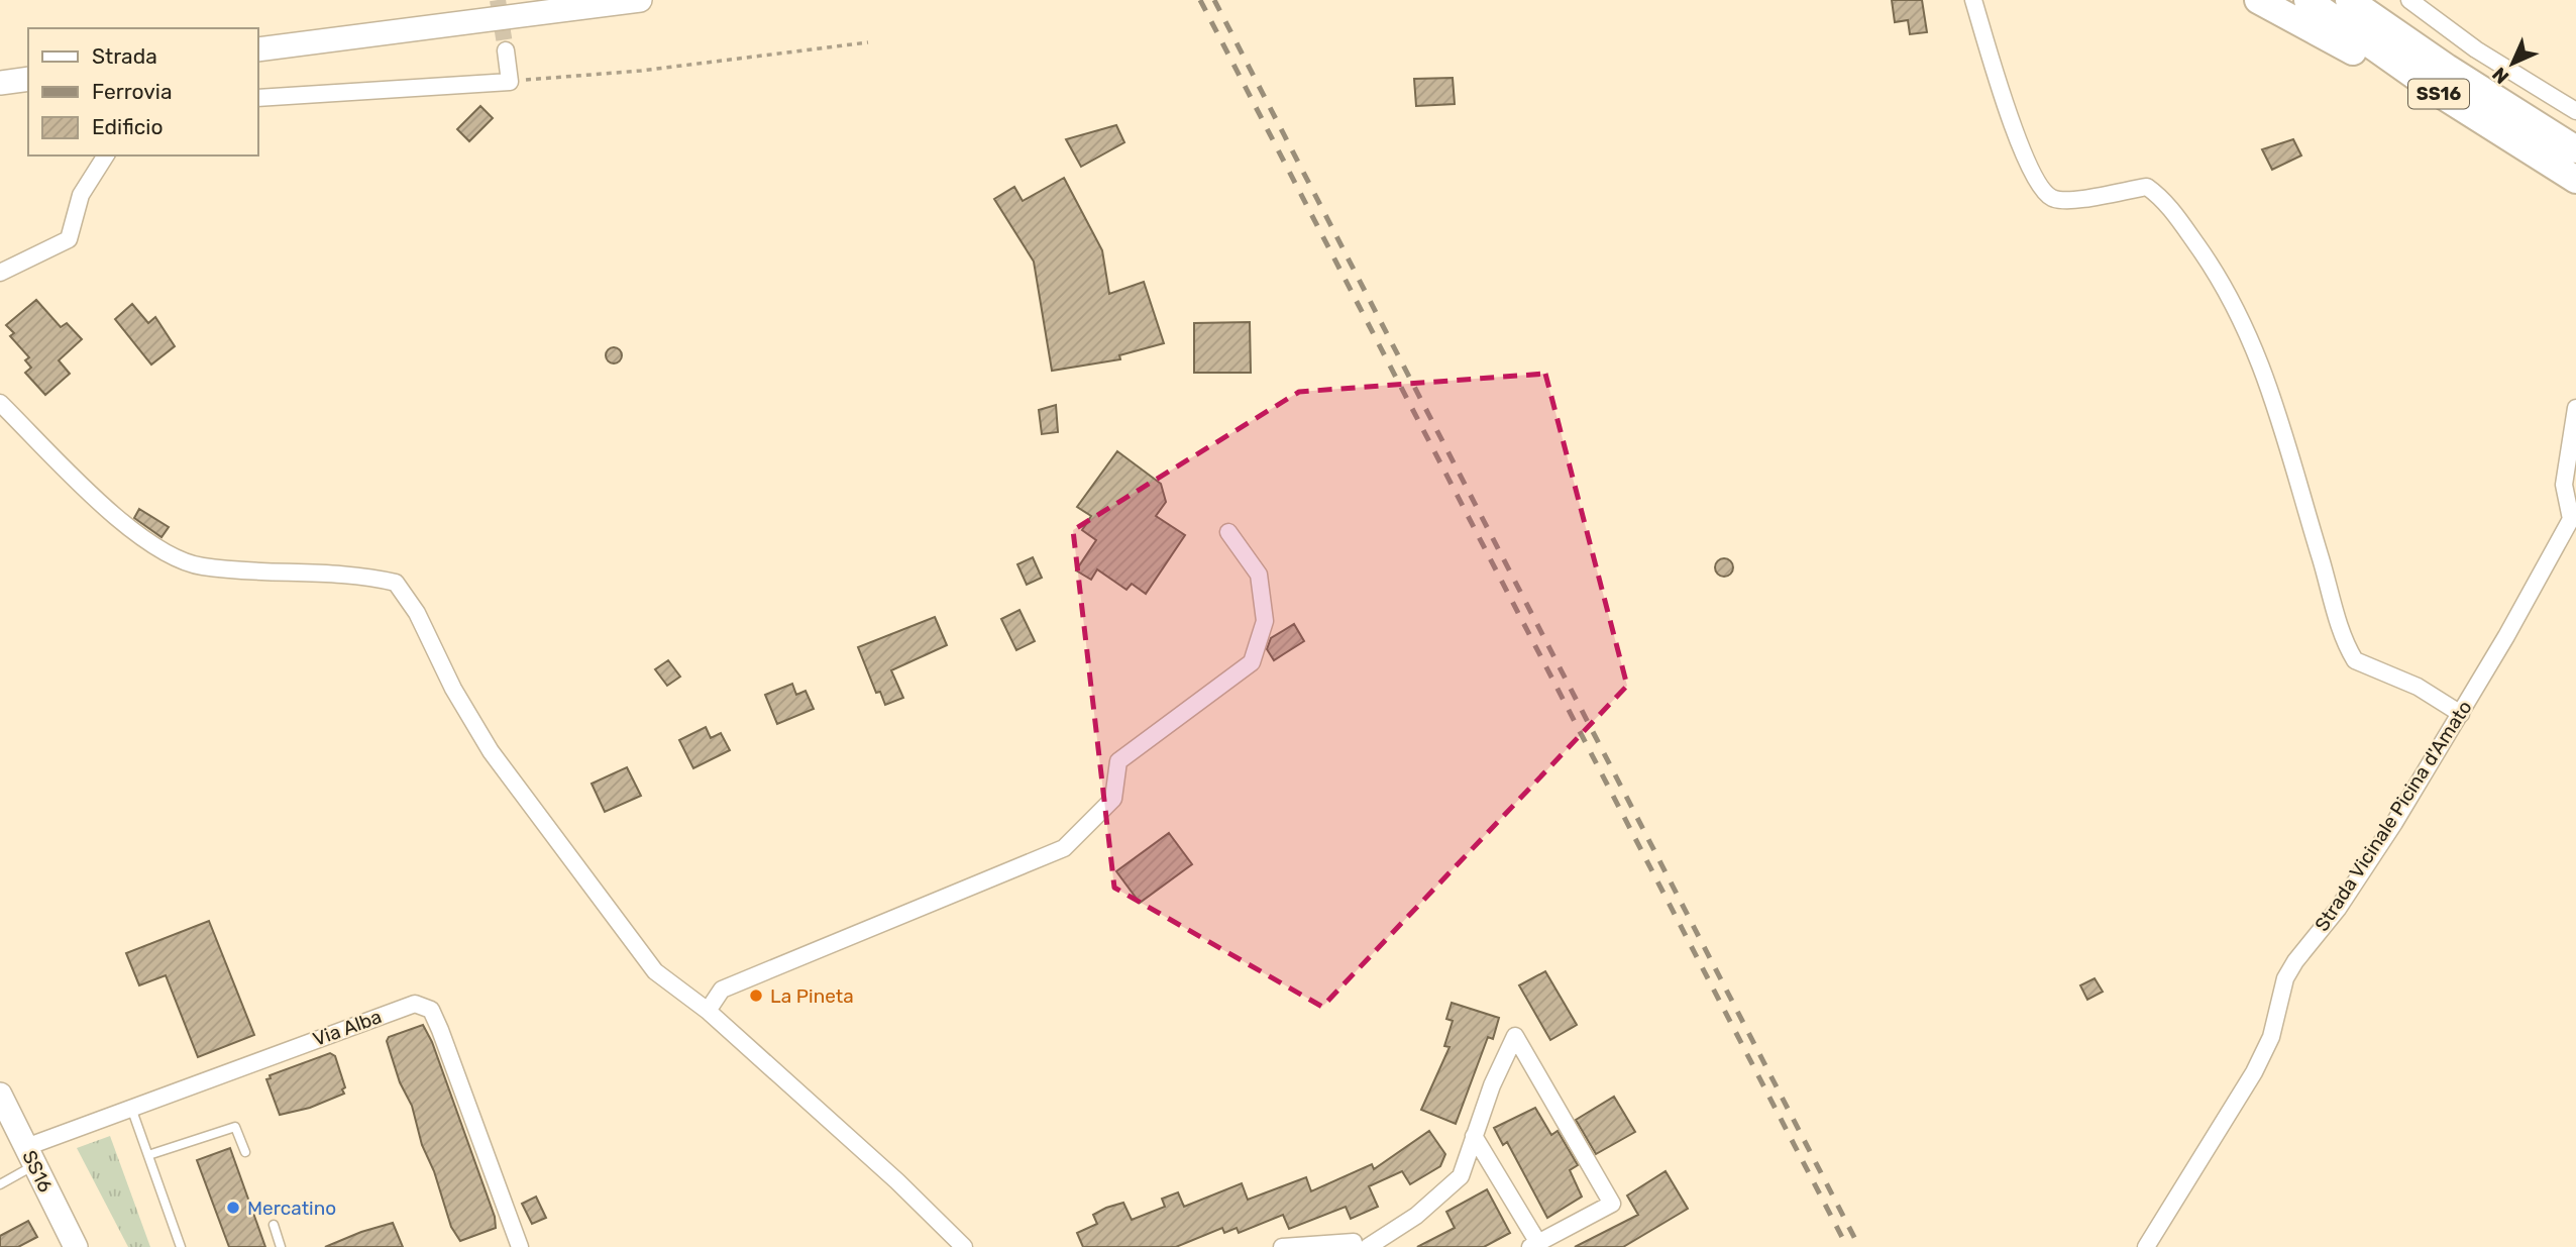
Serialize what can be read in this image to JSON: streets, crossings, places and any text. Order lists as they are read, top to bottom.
{
  "streets": {
    "highway": ["SS16"],
    "street": ["Strada Vicinale Picina d'Amato", "Via Alba"]
  },
  "crossings": [
    ["SS16", "Via Alba"]
  ],
  "places": ["La Pineta", "Mercatino"],
  "legend": ["Strada", "Ferrovia", "Edificio"],
  "north": "bottom left"
}
